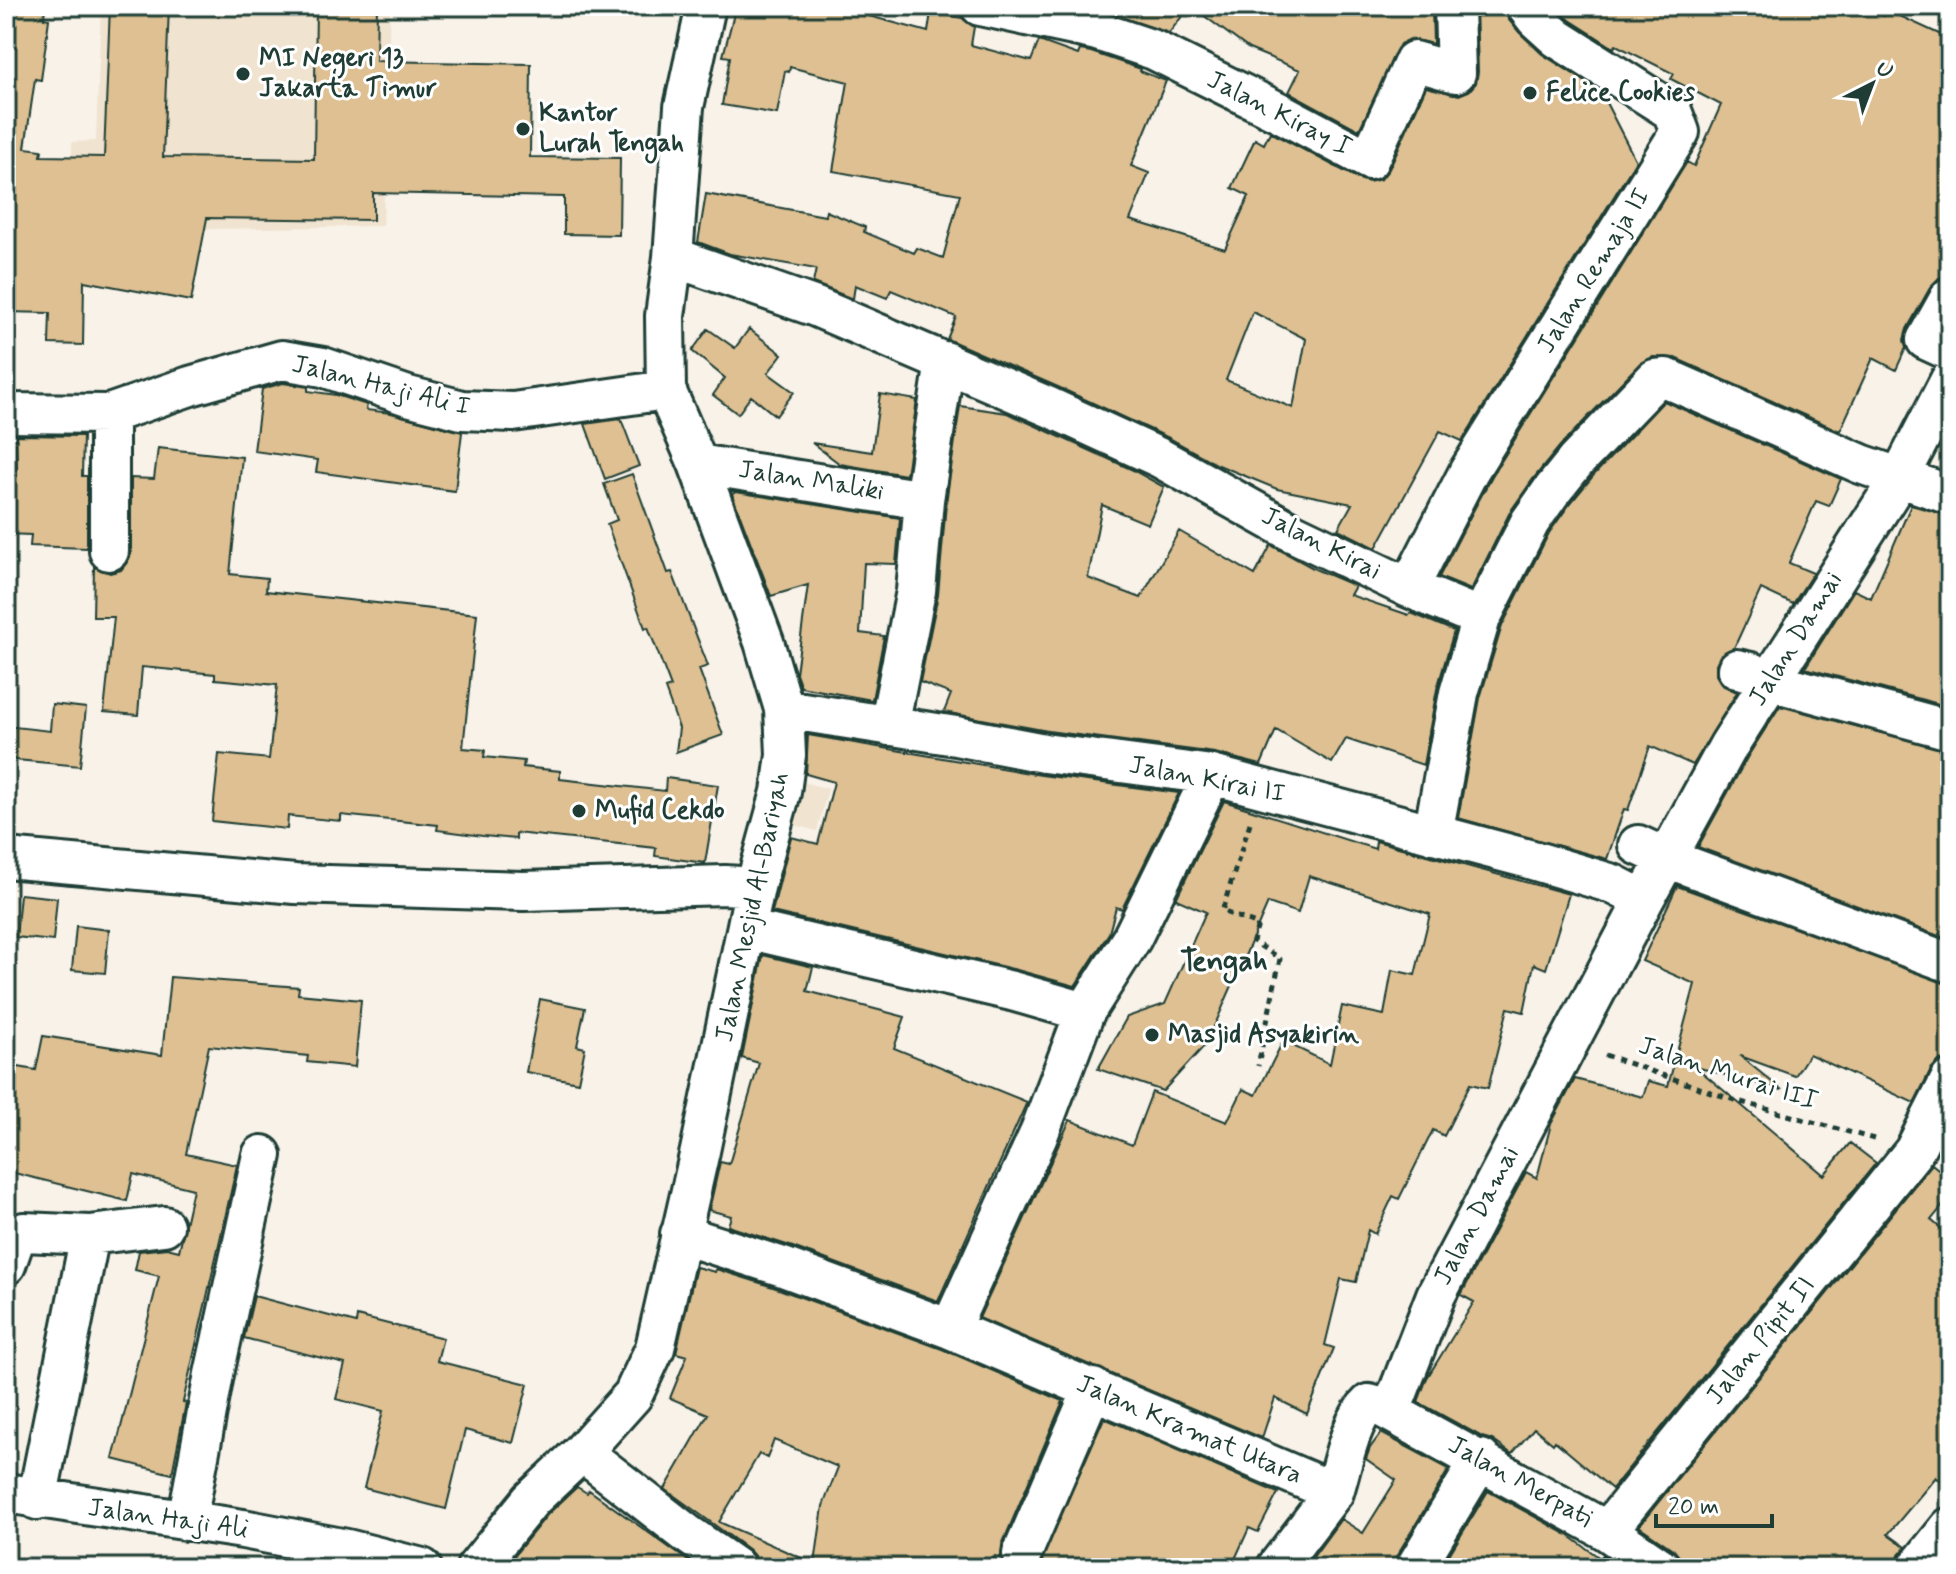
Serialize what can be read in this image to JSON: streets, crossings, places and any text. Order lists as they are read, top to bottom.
{
  "streets": {
    "street": [
      "Jalan Kiray I",
      "Jalan Remaja II",
      "Jalan Haji Ali I",
      "Jalan Maliki",
      "Jalan Kirai",
      "Jalan Damai",
      "Jalan Kirai II",
      "Jalan Mesjid Al-Bariyah",
      "Jalan Pipit II",
      "Jalan Kramat Utara",
      "Jalan Merpati",
      "Jalan Haji Ali"
    ],
    "path": ["Jalan Murai III"]
  },
  "crossings": [
    ["Jalan Remaja II", "Jalan Kirai"],
    ["Jalan Haji Ali I", "Jalan Mesjid Al-Bariyah"],
    ["Jalan Maliki", "Jalan Mesjid Al-Bariyah"],
    ["Jalan Kirai", "Jalan Mesjid Al-Bariyah"],
    ["Jalan Damai", "Jalan Kirai II"],
    ["Jalan Damai", "Jalan Murai III"],
    ["Jalan Damai", "Jalan Kramat Utara"],
    ["Jalan Damai", "Jalan Merpati"],
    ["Jalan Kirai II", "Jalan Mesjid Al-Bariyah"],
    ["Jalan Mesjid Al-Bariyah", "Jalan Kramat Utara"],
    ["Jalan Pipit II", "Jalan Merpati"],
    ["Jalan Kramat Utara", "Jalan Merpati"]
  ],
  "districts": ["Tengah"],
  "places": [
    "MI Negeri 13 Jakarta Timur",
    "Felice Cookies",
    "Kantor Lurah Tengah",
    "Mufid Cekdo",
    "Masjid Asyakirin"
  ],
  "scale_bar": "20 m",
  "north": "top right"
}
